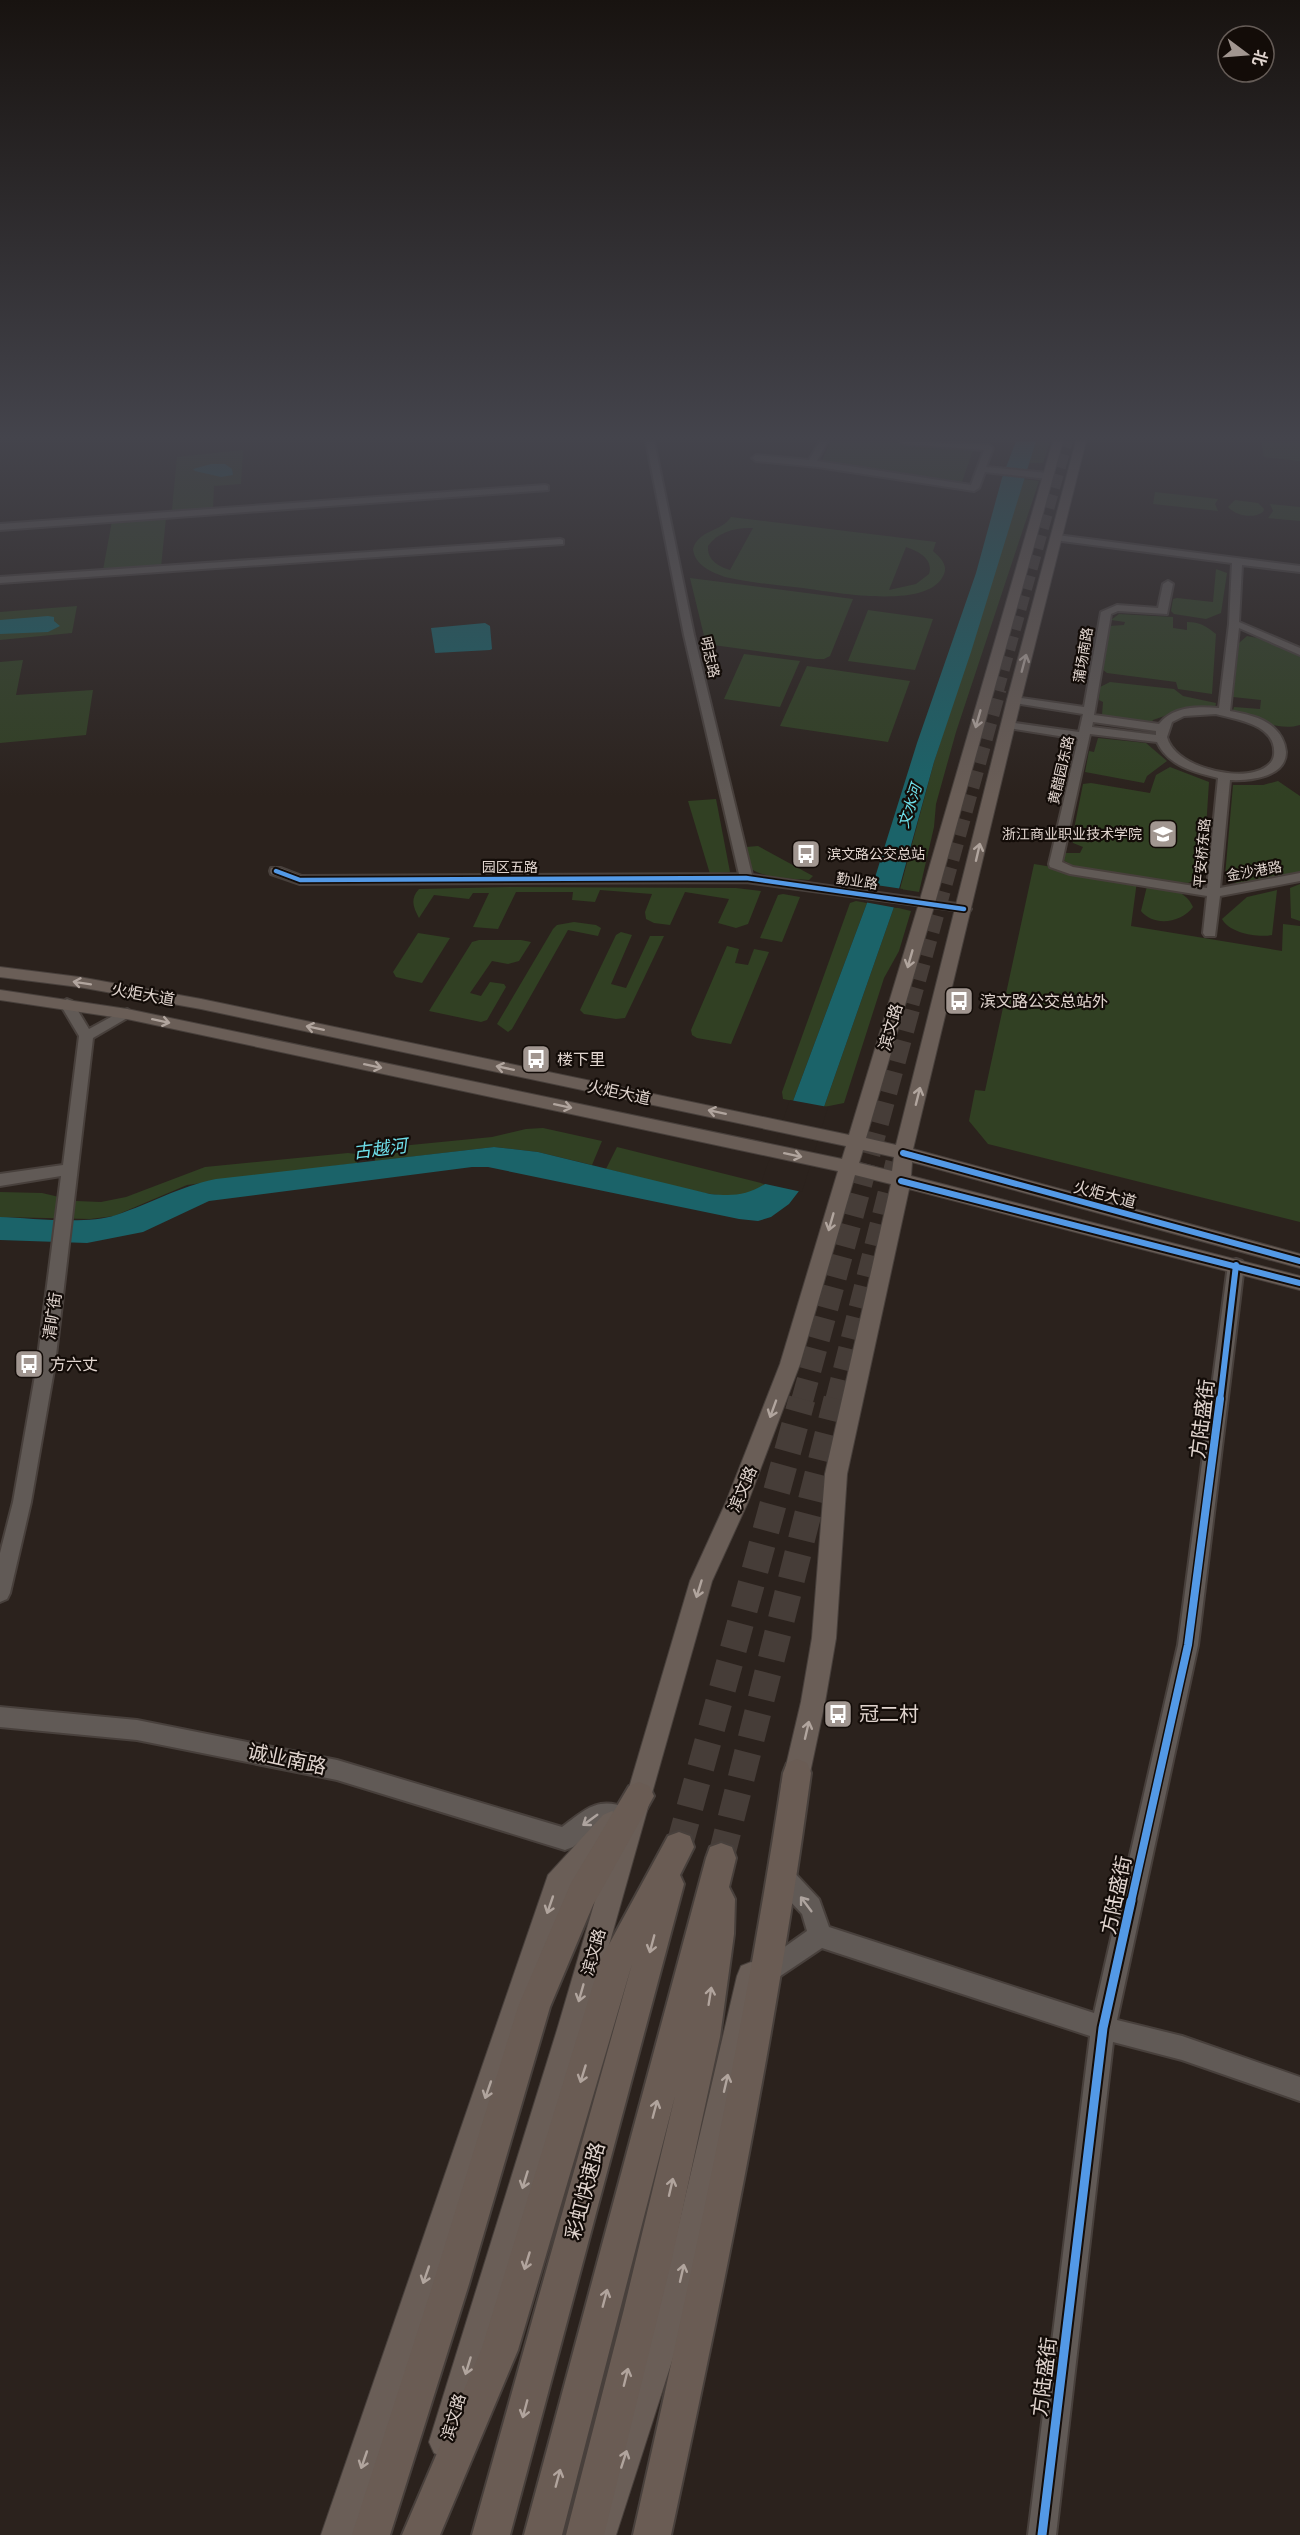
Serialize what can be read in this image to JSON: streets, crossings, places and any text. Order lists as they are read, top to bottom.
{
  "streets": {
    "highway": ["彩虹快速路"],
    "main road": ["火炬大道", "滨文路"],
    "street": [
      "蒲场南路",
      "明志路",
      "黄醋园东路",
      "平安桥东路",
      "园区五路",
      "金沙港路",
      "勤业路",
      "清旷街",
      "方陆盛街",
      "诚业南路"
    ]
  },
  "crossings": [
    ["蒲场南路", "黄醋园东路"],
    ["明志路", "园区五路"],
    ["明志路", "勤业路"],
    ["黄醋园东路", "金沙港路"],
    ["平安桥东路", "金沙港路"],
    ["园区五路", "勤业路"],
    ["勤业路", "滨文路"],
    ["火炬大道", "滨文路"],
    ["火炬大道", "方陆盛街"]
  ],
  "water": ["文水河", "古越河"],
  "places": {
    "school or university": ["浙江商业职业技术学院"],
    "bus stop": [
      "滨文路公交总站",
      "滨文路公交总站外",
      "楼下里",
      "方六丈",
      "冠二村"
    ]
  },
  "north": "right"
}
